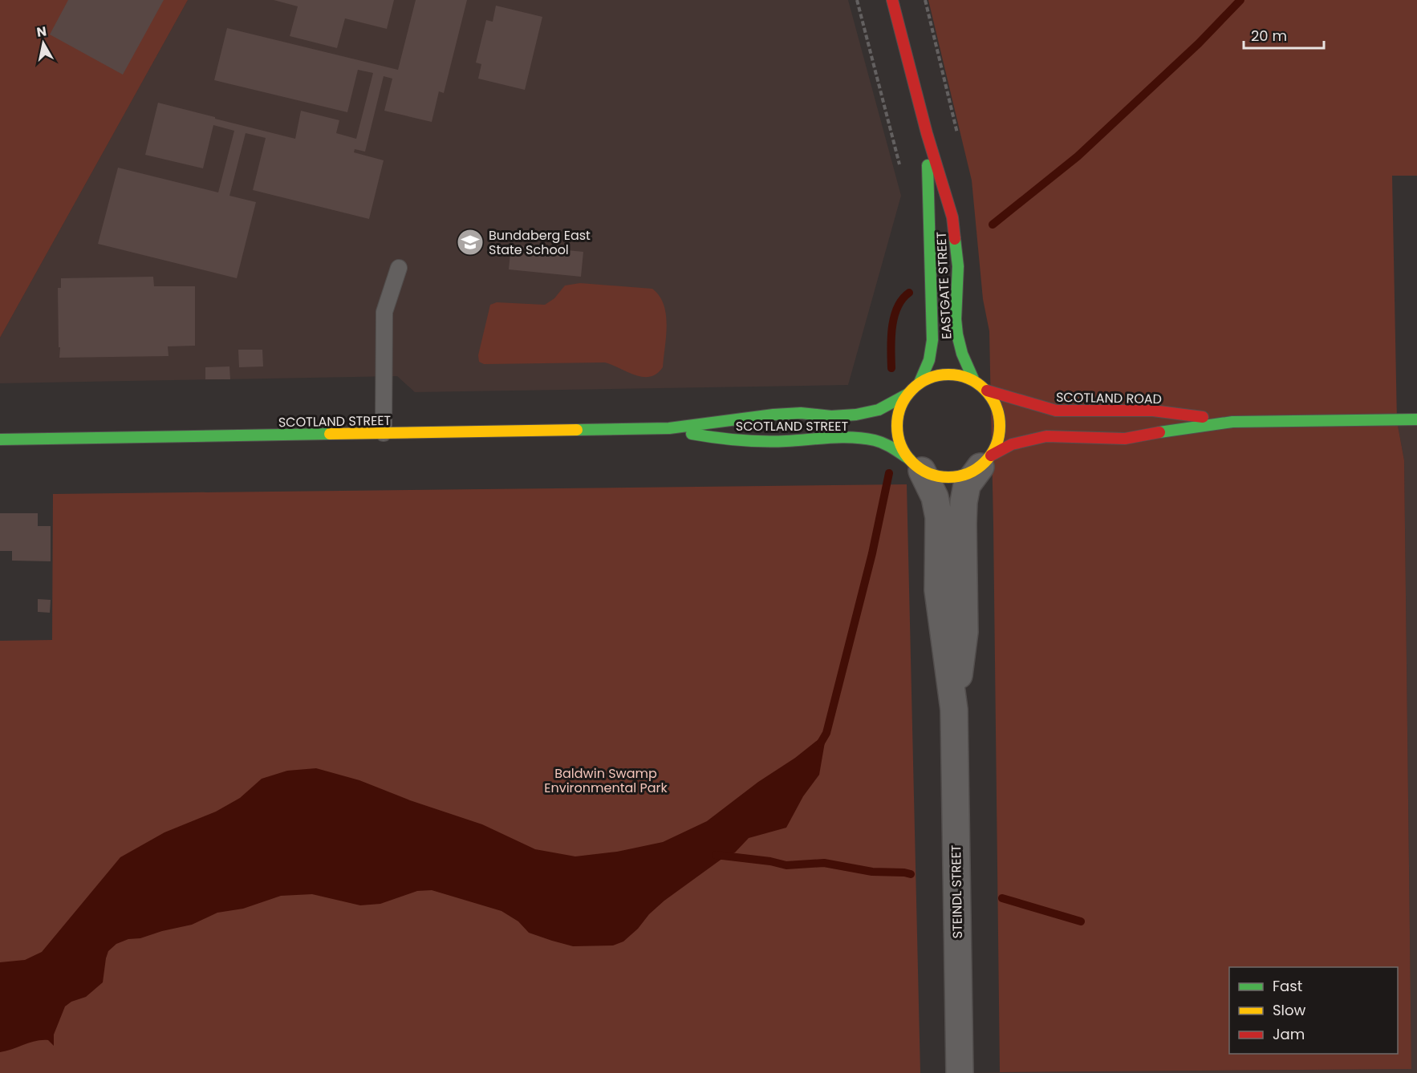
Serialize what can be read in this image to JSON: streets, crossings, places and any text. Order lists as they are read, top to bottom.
{
  "streets": {
    "street": [
      "EASTGATE STREET",
      "SCOTLAND ROAD",
      "SCOTLAND STREET",
      "STEINDL STREET"
    ]
  },
  "crossings": [
    ["EASTGATE STREET", "SCOTLAND ROAD"],
    ["EASTGATE STREET", "SCOTLAND STREET"],
    ["EASTGATE STREET", "STEINDL STREET"],
    ["SCOTLAND ROAD", "SCOTLAND STREET"],
    ["SCOTLAND ROAD", "STEINDL STREET"],
    ["SCOTLAND STREET", "STEINDL STREET"]
  ],
  "parks": ["Baldwin Swamp Environmental Park"],
  "places": {
    "school or university": ["Bundaberg East State School"]
  },
  "legend": ["Fast", "Slow", "Jam"],
  "scale_bar": "20 m",
  "north": "top"
}
